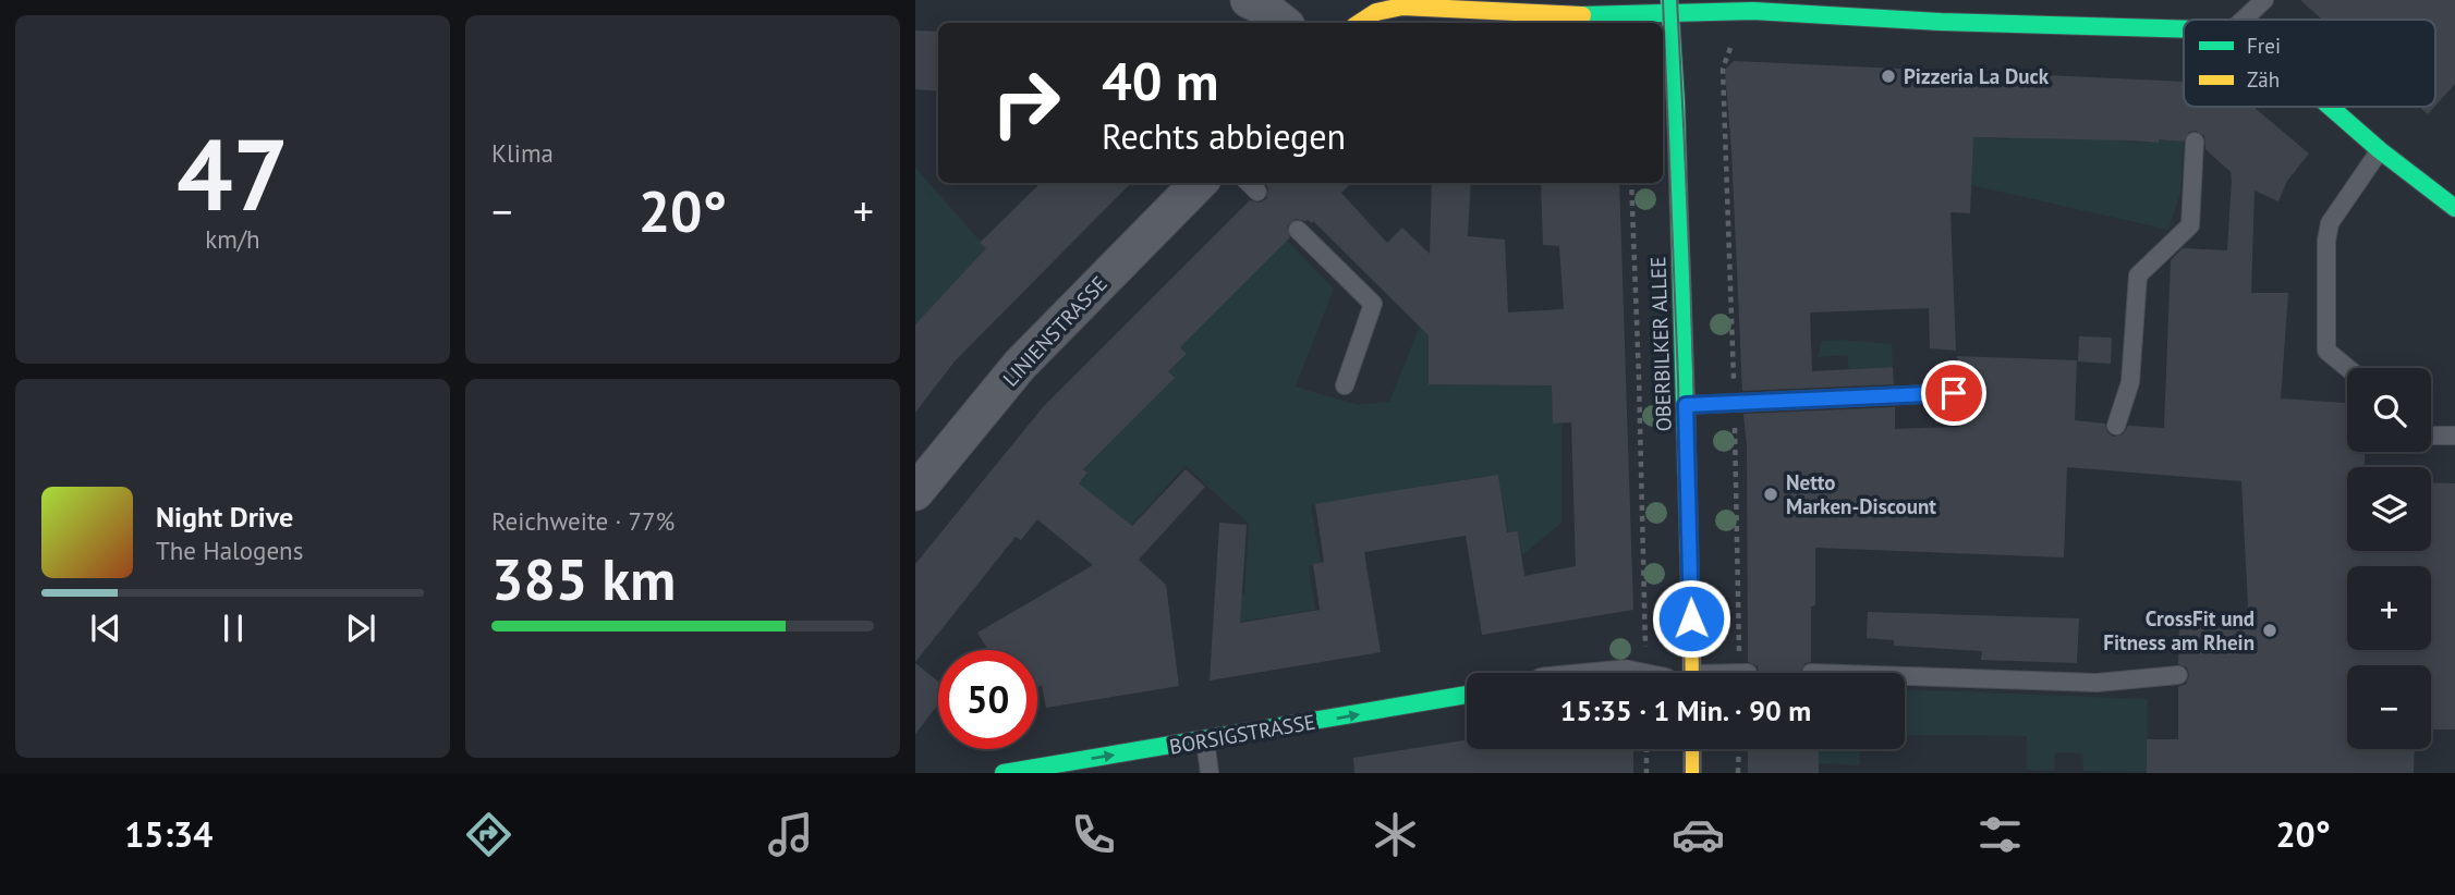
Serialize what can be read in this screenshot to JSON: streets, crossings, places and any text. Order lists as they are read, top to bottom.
{
  "streets": {
    "street": ["LINIENSTRASSE", "OBERBILKER ALLEE", "BORSIGSTRASSE"]
  },
  "one_way": ["BORSIGSTRASSE"],
  "places": ["Pizzeria La Duck", "Netto Marken-Discount", "CrossFit und Fitness am Rhein"],
  "legend": ["Frei", "Zäh"],
  "page": {
    "tile": [
      ["47", "km/h"],
      "Klima",
      ["Reichweite · 77%", "385 km"]
    ],
    "turn": ["40 m", "Rechts abbiegen"],
    "heat": ["−", "20°", "+"],
    "map_buttons": ["+", "−"],
    "song": ["Night Drive", "The Halogens"],
    "limit": "50",
    "trip": "15:35 · 1 Min. · 90 m",
    "tabs": ["15:34", "20°"]
  }
}
